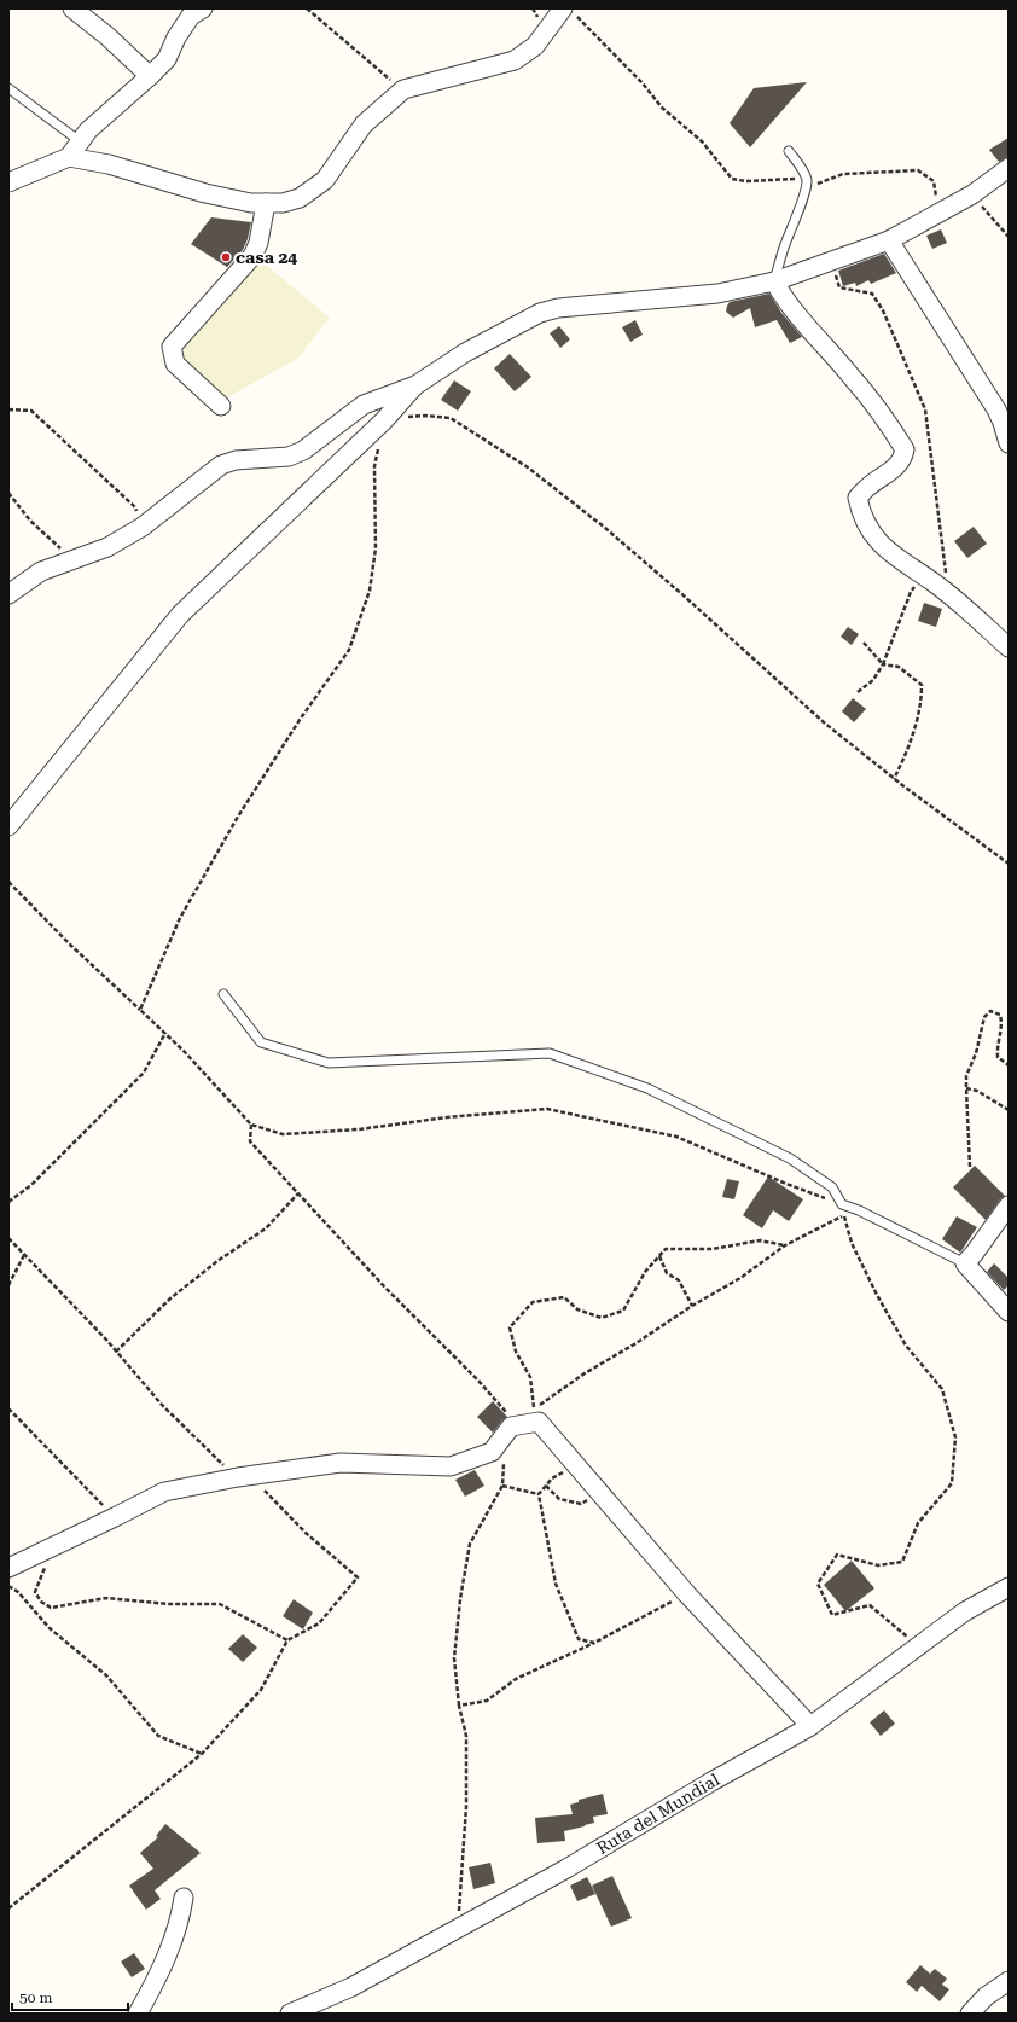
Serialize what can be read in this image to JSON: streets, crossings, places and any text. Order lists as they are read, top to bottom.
{
  "streets": {
    "street": ["Ruta del Mundial"]
  },
  "places": ["casa 24"],
  "scale_bar": "50 m"
}
